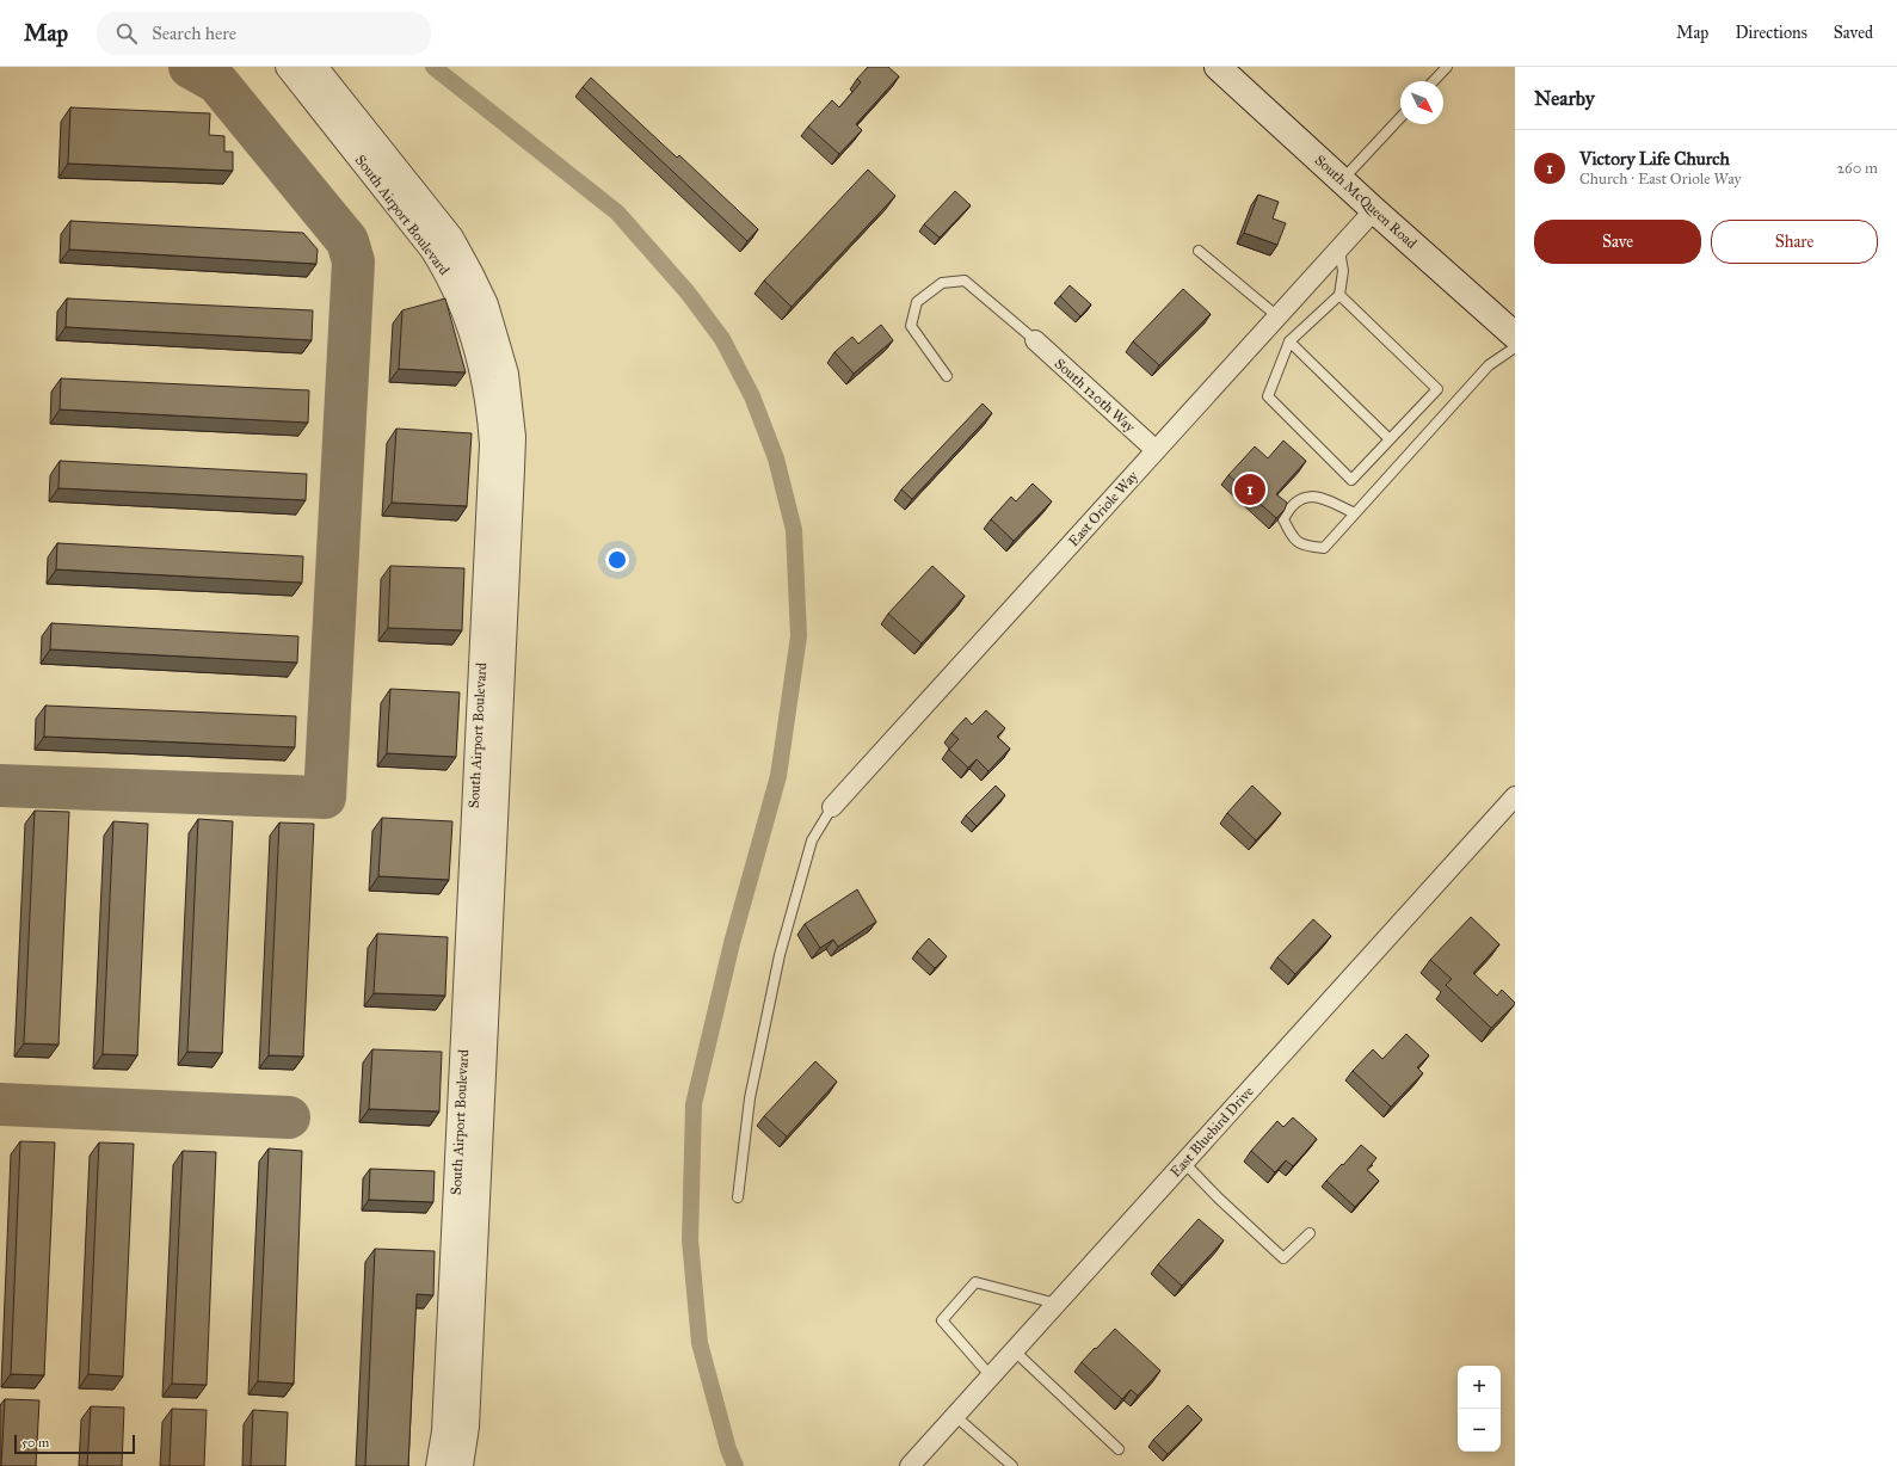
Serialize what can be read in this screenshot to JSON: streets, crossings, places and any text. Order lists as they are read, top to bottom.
{
  "streets": {
    "main road": ["South McQueen Road"],
    "street": [
      "South Airport Boulevard",
      "South 120th Way",
      "East Oriole Way",
      "East Bluebird Drive"
    ]
  },
  "crossings": [
    ["South McQueen Road", "East Oriole Way"],
    ["South 120th Way", "East Oriole Way"]
  ],
  "scale_bar": "50 m",
  "north": "bottom right",
  "page": {
    "header": "Map",
    "search": "Search here",
    "nav": ["Map", "Directions", "Saved"],
    "heading": "Nearby",
    "list": [
      {
        "mark": "1",
        "name": "Victory Life Church",
        "note": "Church · East Oriole Way",
        "value": "260 m"
      }
    ],
    "buttons": ["Save", "Share"],
    "pins": "1",
    "map_buttons": ["+", "−"],
    "scale": "50 m"
  }
}
